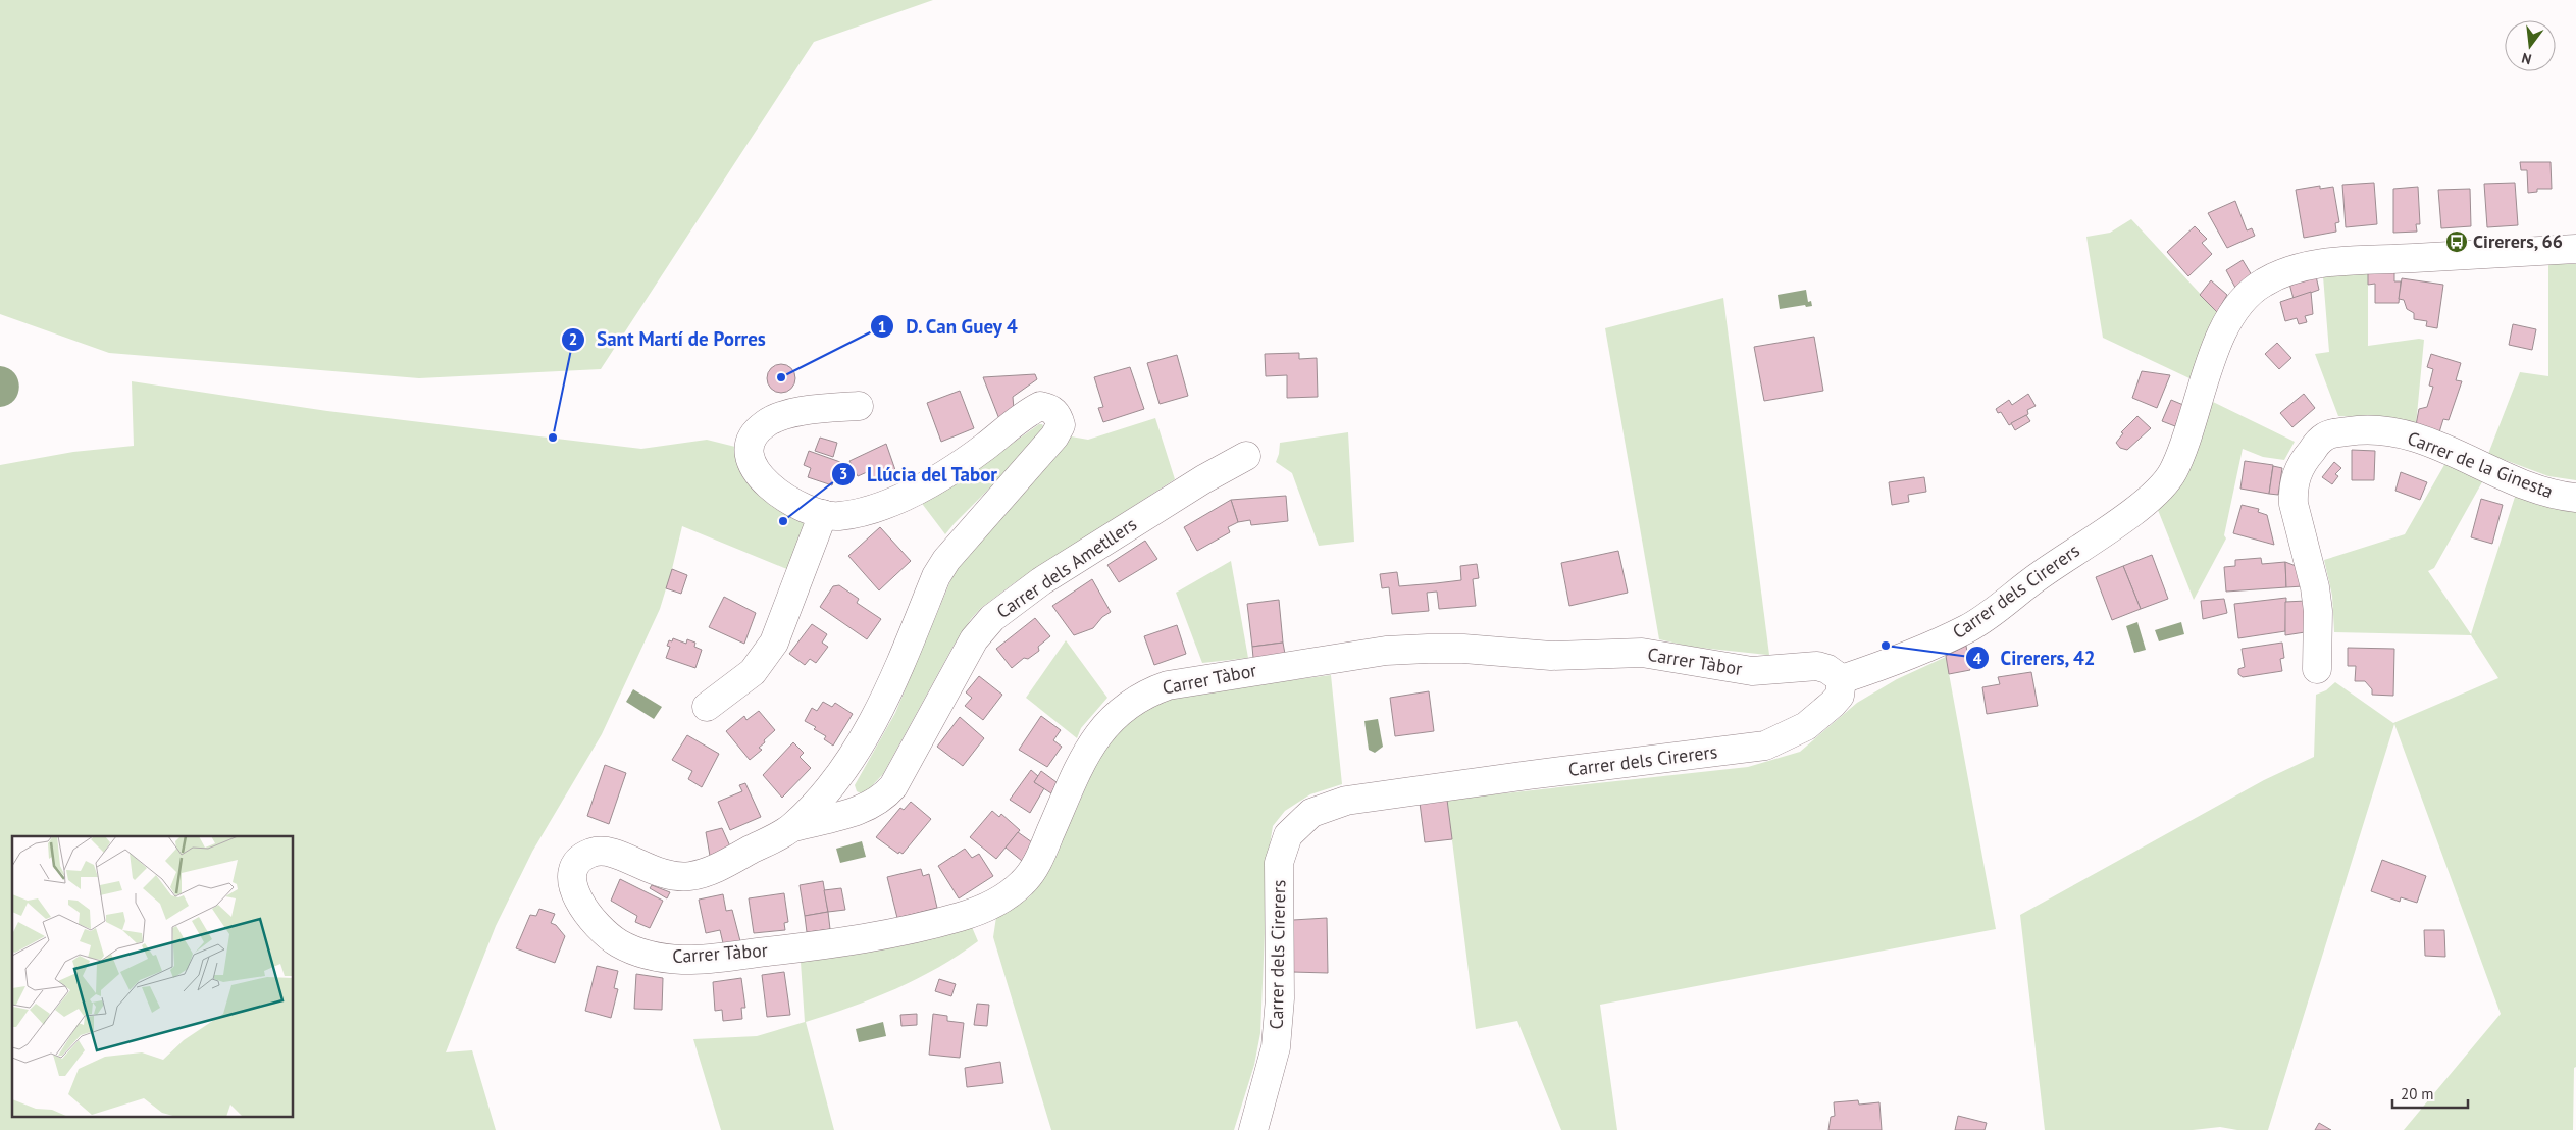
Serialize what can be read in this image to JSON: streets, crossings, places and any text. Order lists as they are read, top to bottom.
{
  "streets": {
    "street": [
      "Carrer de la Ginesta",
      "Carrer dels Ametllers",
      "Carrer dels Cirerers",
      "Carrer Tàbor"
    ]
  },
  "crossings": [
    ["Carrer dels Ametllers", "Carrer Tàbor"],
    ["Carrer dels Cirerers", "Carrer Tàbor"]
  ],
  "places": {
    "bus stop": ["Cirerers, 66"],
    "other": [
      "D. Can Guey 4",
      "Sant Martí de Porres",
      "Llúcia del Tabor",
      "Cirerers, 42"
    ]
  },
  "scale_bar": "20 m",
  "north": "bottom"
}
